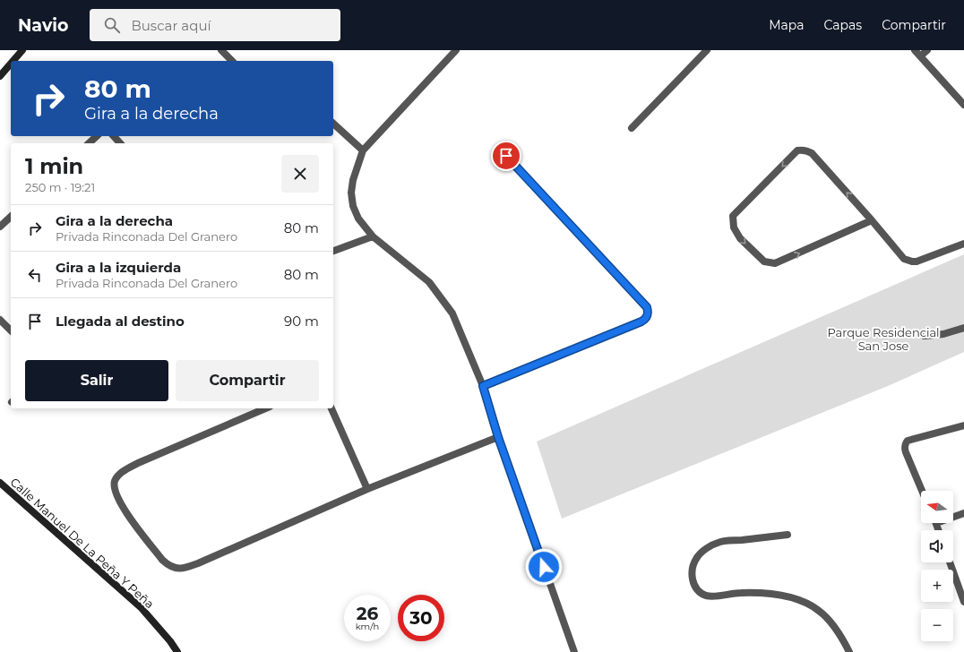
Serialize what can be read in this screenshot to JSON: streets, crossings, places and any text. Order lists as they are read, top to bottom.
{
  "streets": {
    "street": ["Calle Manuel De La Peña Y Peña"]
  },
  "parks": ["Parque Residencial San Jose"],
  "north": "left",
  "page": {
    "header": "Navio",
    "search": "Buscar aquí",
    "nav": ["Mapa", "Capas", "Compartir"],
    "turn": ["80 m", "Gira a la derecha"],
    "heading": ["1 min", "250 m · 19:21"],
    "list": [
      {
        "name": "Gira a la derecha",
        "note": "Privada Rinconada Del Granero",
        "value": "80 m"
      },
      {
        "name": "Gira a la izquierda",
        "note": "Privada Rinconada Del Granero",
        "value": "80 m"
      },
      {
        "name": "Llegada al destino",
        "value": "90 m"
      }
    ],
    "buttons": ["Salir", "Compartir"],
    "map_buttons": ["+", "−"],
    "speed": "26 km/h",
    "limit": "30"
  }
}
